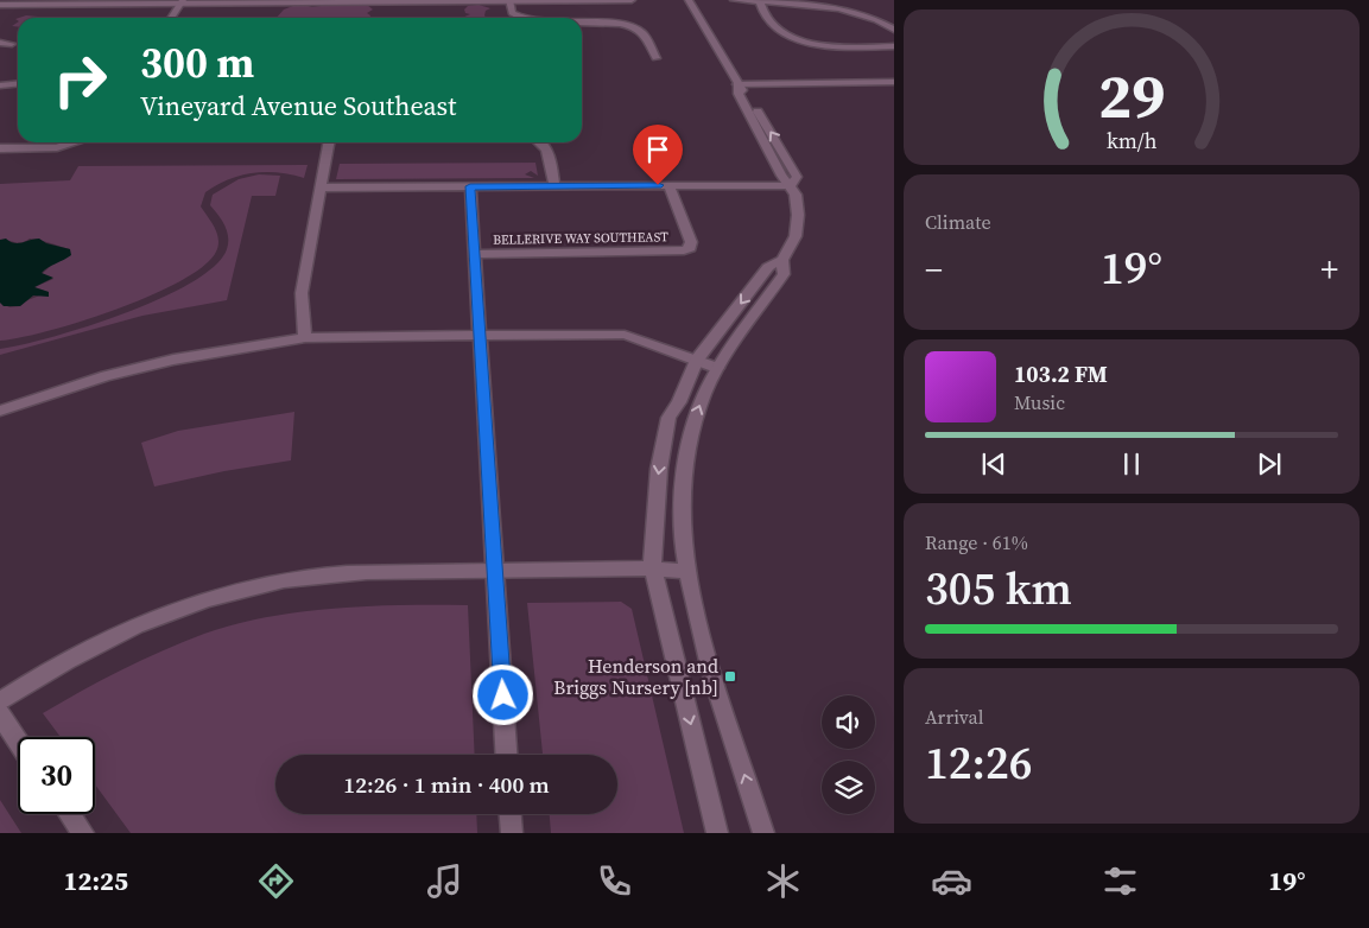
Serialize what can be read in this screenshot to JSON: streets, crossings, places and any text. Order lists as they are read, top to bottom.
{
  "streets": {
    "street": ["BELLERIVE WAY SOUTHEAST"]
  },
  "places": {
    "transit": ["Henderson and Briggs Nursery [nb]"]
  },
  "page": {
    "turn": ["300 m", "Vineyard Avenue Southeast"],
    "tile": [
      "Climate",
      ["Range · 61%", "305 km"],
      ["Arrival", "12:26"]
    ],
    "heat": ["−", "19°", "+"],
    "song": ["103.2 FM", "Music"],
    "limit": "30",
    "trip": "12:26 · 1 min · 400 m",
    "tabs": ["12:25", "19°"],
    "gauge": ["29", "km/h"]
  }
}
